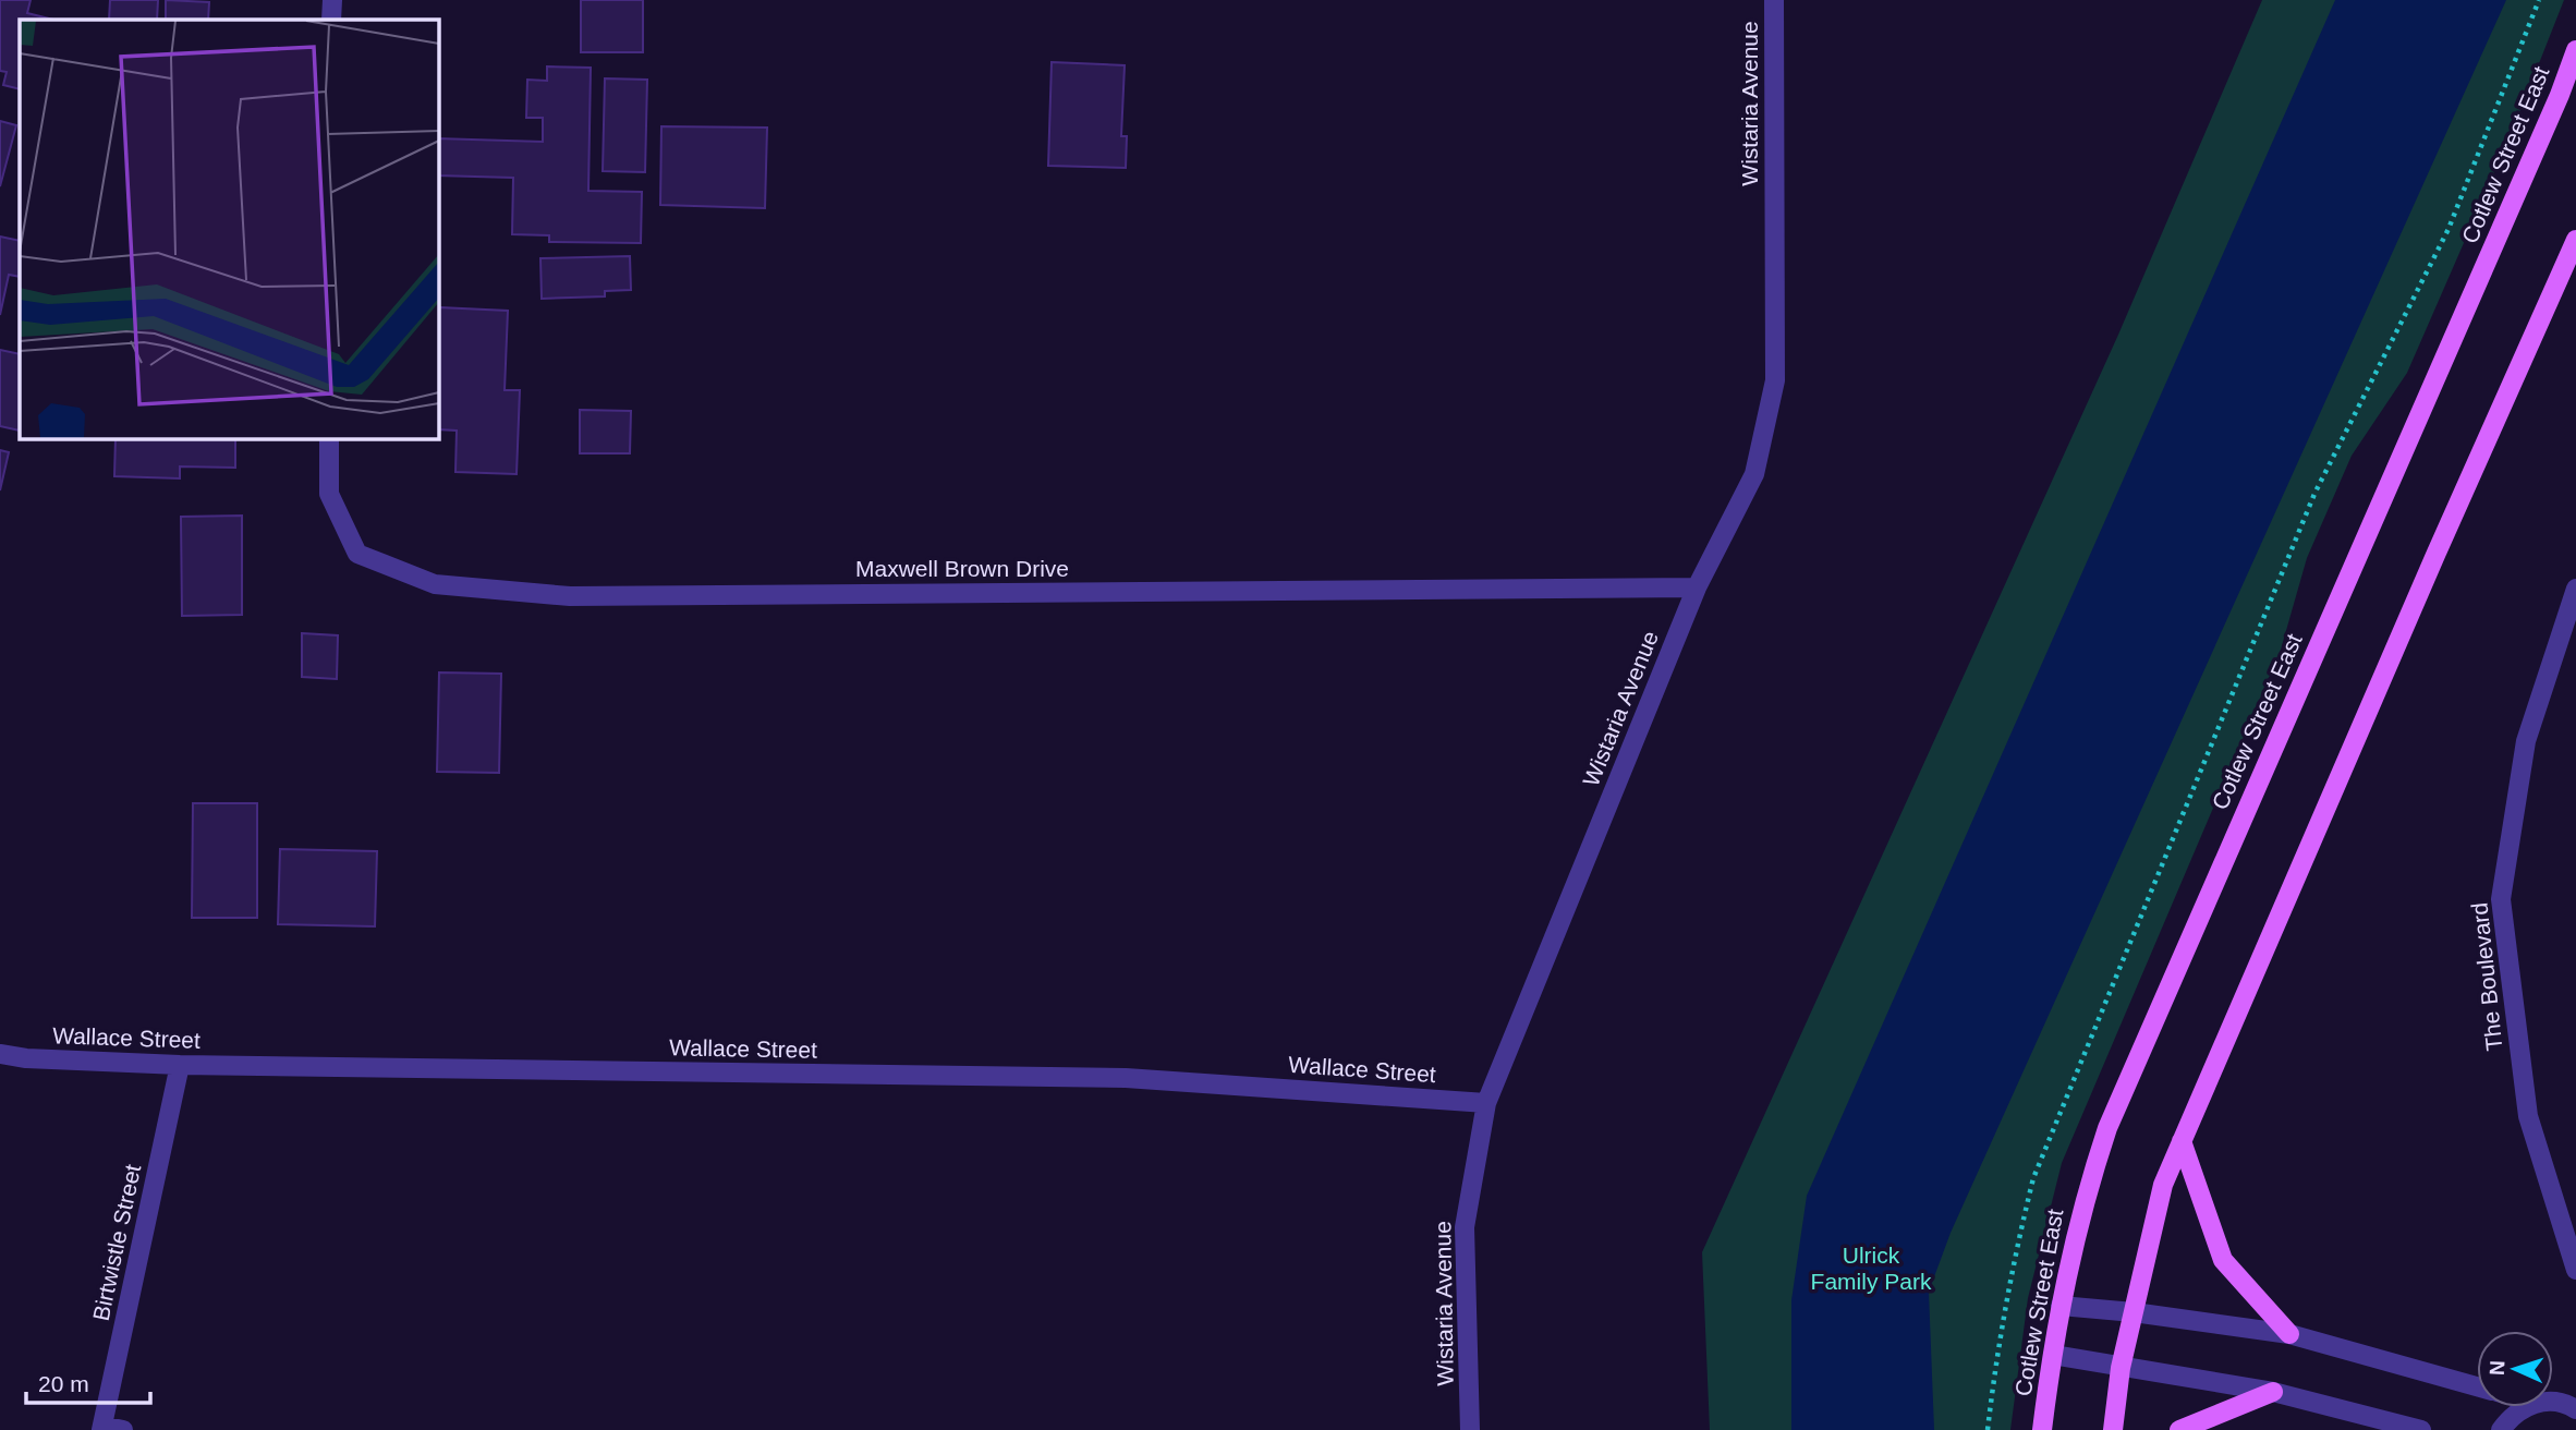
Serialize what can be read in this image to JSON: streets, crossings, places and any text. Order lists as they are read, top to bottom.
{
  "streets": {
    "main road": ["Cotlew Street East"],
    "street": [
      "Wistaria Avenue",
      "Maxwell Brown Drive",
      "The Boulevard",
      "Wallace Street",
      "Birtwistle Street"
    ]
  },
  "crossings": [
    ["Wistaria Avenue", "Maxwell Brown Drive"],
    ["Wistaria Avenue", "Wallace Street"],
    ["Wallace Street", "Birtwistle Street"]
  ],
  "parks": ["Ulrick Family Park"],
  "scale_bar": "20 m",
  "north": "left"
}
